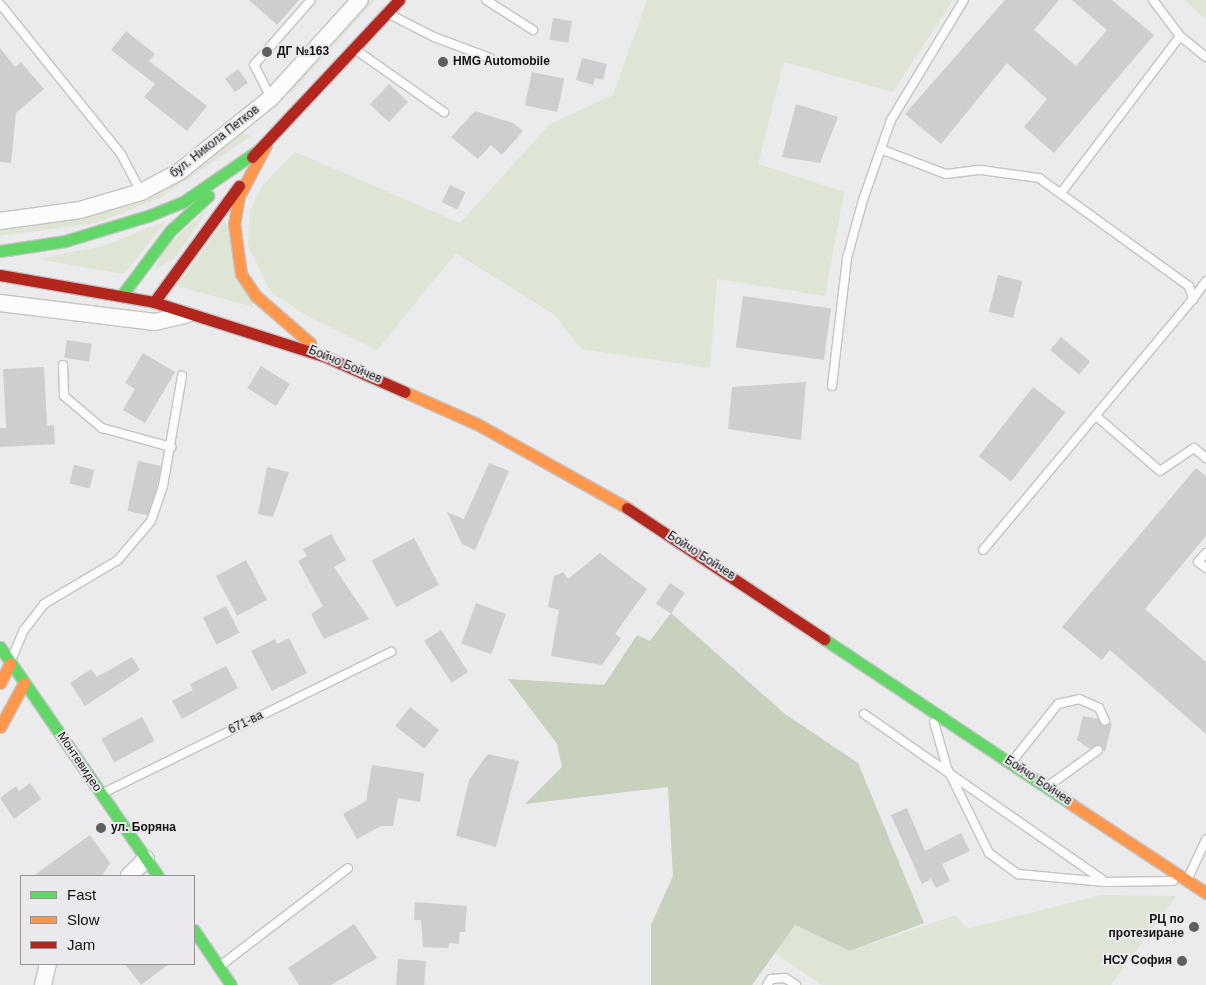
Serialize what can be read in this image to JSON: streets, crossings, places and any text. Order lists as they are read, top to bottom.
{
  "streets": {
    "main road": ["Бойчо Бойчев", "Монтевидео"],
    "street": ["бул. Никола Петков"],
    "lane": ["671-ва"]
  },
  "crossings": [
    ["671-ва", "Монтевидео"]
  ],
  "places": [
    "ДГ №163",
    "HMG Automobile",
    "ул. Боряна",
    "РЦ по протезиране",
    "НСУ София"
  ],
  "legend": ["Fast", "Slow", "Jam"]
}
